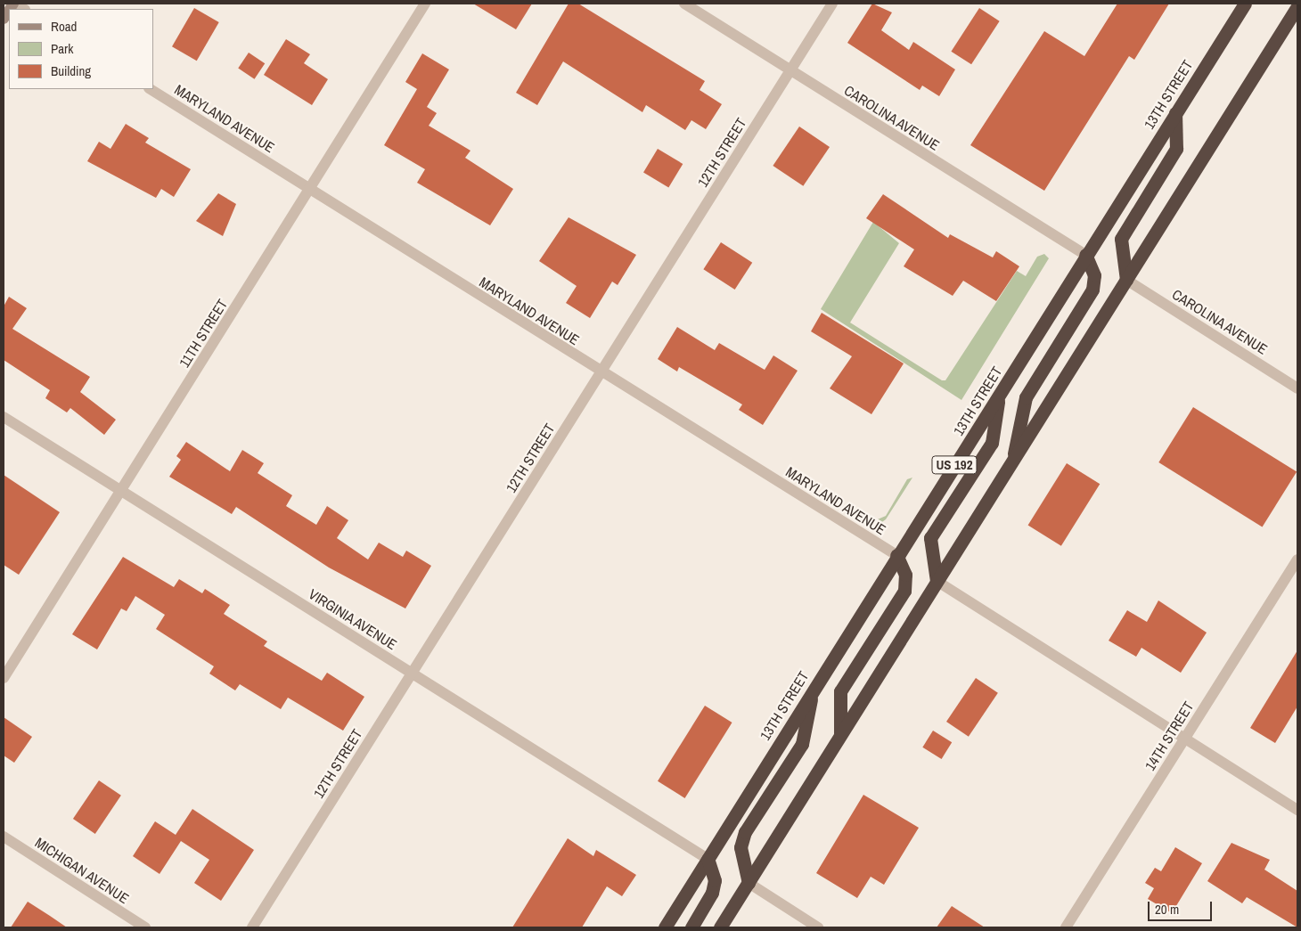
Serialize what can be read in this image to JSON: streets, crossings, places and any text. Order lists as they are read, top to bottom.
{
  "streets": {
    "highway": ["13TH STREET", "US 192"],
    "street": [
      "CAROLINA AVENUE",
      "MARYLAND AVENUE",
      "12TH STREET",
      "11TH STREET",
      "VIRGINIA AVENUE",
      "14TH STREET",
      "MICHIGAN AVENUE"
    ]
  },
  "crossings": [
    ["13TH STREET", "CAROLINA AVENUE"],
    ["13TH STREET", "MARYLAND AVENUE"],
    ["13TH STREET", "VIRGINIA AVENUE"],
    ["CAROLINA AVENUE", "12TH STREET"],
    ["MARYLAND AVENUE", "12TH STREET"],
    ["MARYLAND AVENUE", "11TH STREET"],
    ["12TH STREET", "VIRGINIA AVENUE"],
    ["11TH STREET", "VIRGINIA AVENUE"]
  ],
  "legend": ["Road", "Park", "Building"],
  "scale_bar": "20 m"
}
